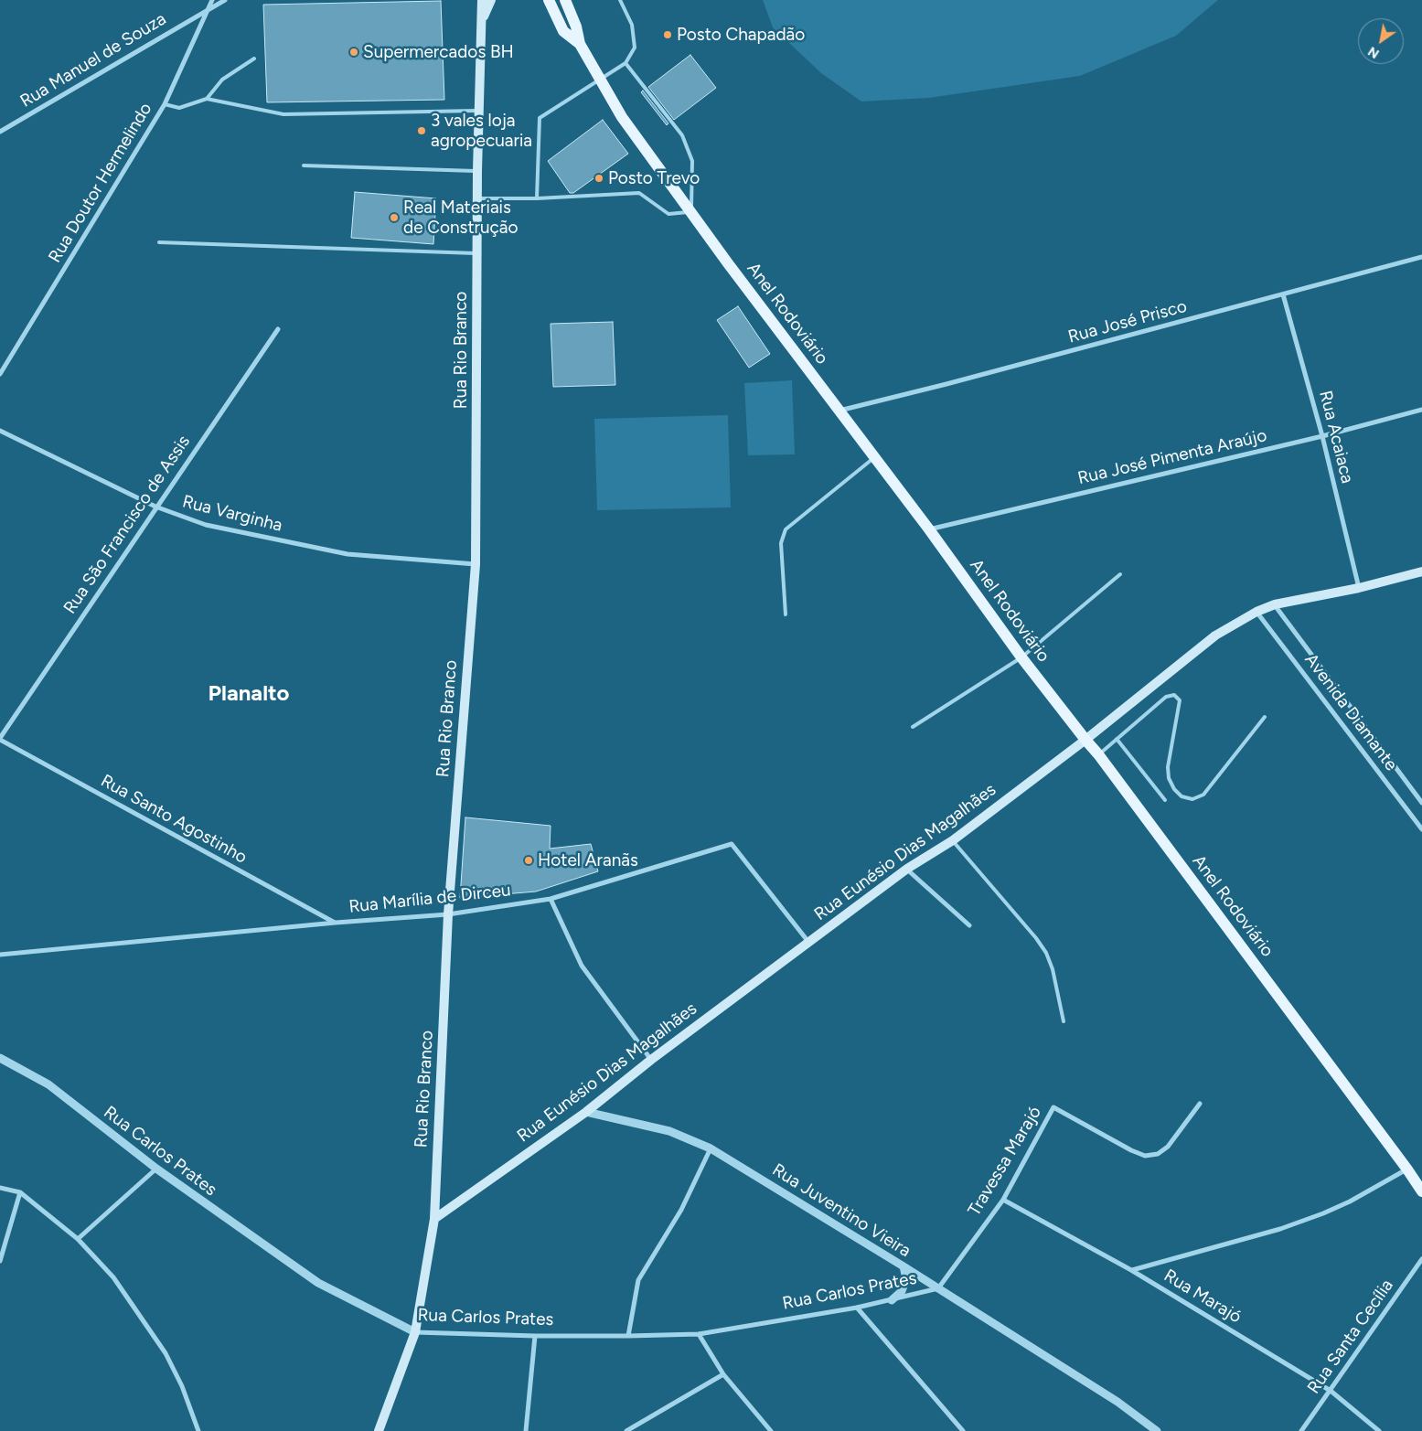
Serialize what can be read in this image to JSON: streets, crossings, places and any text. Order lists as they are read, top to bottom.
{
  "streets": {
    "main road": ["Anel Rodoviário", "Rua Rio Branco", "Rua Eunésio Dias Magalhães"],
    "street": [
      "Rua Manuel de Souza",
      "Rua Doutor Hermelindo",
      "Rua José Prisco",
      "Rua Acaiaca",
      "Rua José Pimenta Araújo",
      "Rua Varginha",
      "Rua São Francisco de Assis",
      "Avenida Diamante",
      "Rua Santo Agostinho",
      "Rua Marília de Dirceu",
      "Rua Carlos Prates",
      "Travessa Marajó",
      "Rua Juventino Vieira",
      "Rua Marajó",
      "Rua Santa Cecília"
    ]
  },
  "crossings": [
    ["Rua Manuel de Souza", "Rua Doutor Hermelindo"],
    ["Anel Rodoviário", "Rua José Prisco"],
    ["Anel Rodoviário", "Rua José Pimenta Araújo"],
    ["Anel Rodoviário", "Rua Eunésio Dias Magalhães"],
    ["Rua José Prisco", "Rua Acaiaca"],
    ["Rua Rio Branco", "Rua Varginha"],
    ["Rua Rio Branco", "Rua Eunésio Dias Magalhães"],
    ["Rua Rio Branco", "Rua Marília de Dirceu"],
    ["Rua Rio Branco", "Rua Carlos Prates"],
    ["Rua Acaiaca", "Rua José Pimenta Araújo"],
    ["Rua Acaiaca", "Rua Eunésio Dias Magalhães"],
    ["Rua Varginha", "Rua São Francisco de Assis"],
    ["Rua São Francisco de Assis", "Rua Santo Agostinho"],
    ["Avenida Diamante", "Rua Eunésio Dias Magalhães"],
    ["Rua Santo Agostinho", "Rua Marília de Dirceu"],
    ["Rua Eunésio Dias Magalhães", "Rua Marília de Dirceu"],
    ["Rua Eunésio Dias Magalhães", "Rua Juventino Vieira"],
    ["Rua Carlos Prates", "Travessa Marajó"],
    ["Rua Carlos Prates", "Rua Juventino Vieira"],
    ["Travessa Marajó", "Rua Juventino Vieira"],
    ["Travessa Marajó", "Rua Marajó"],
    ["Rua Marajó", "Rua Santa Cecília"]
  ],
  "districts": ["Planalto"],
  "places": [
    "Posto Chapadão",
    "Supermercados BH",
    "3 vales loja agropecuaria",
    "Posto Trevo",
    "Real Materiais de Construção",
    "Hotel Aranãs"
  ],
  "north": "bottom left"
}
